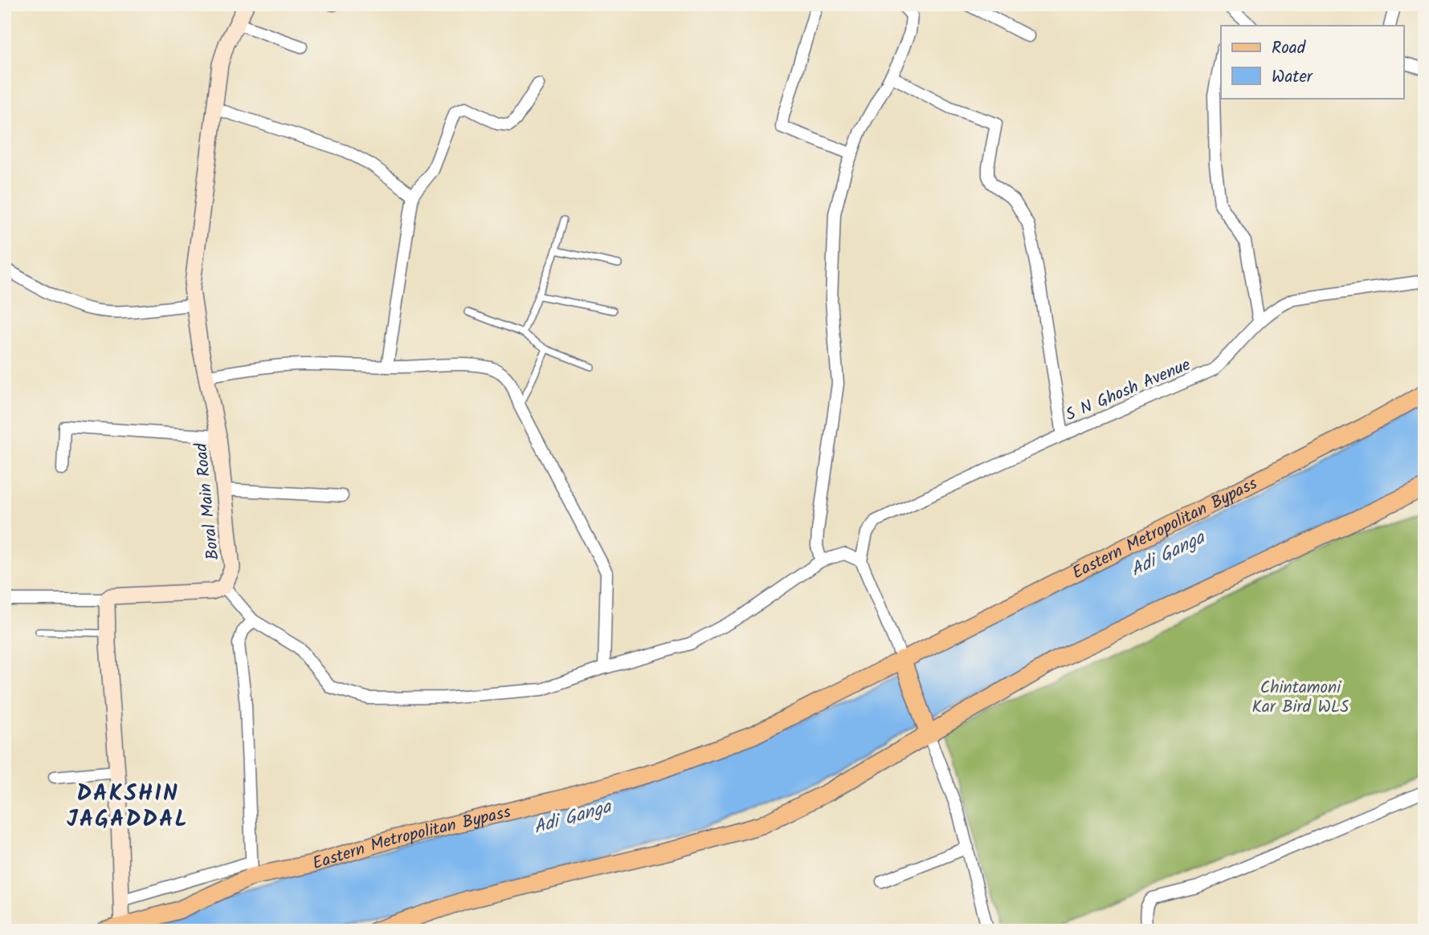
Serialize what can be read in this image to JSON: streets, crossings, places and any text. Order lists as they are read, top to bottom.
{
  "streets": {
    "main road": ["Boral Main Road", "Eastern Metropolitan Bypass"],
    "street": ["S N Ghosh Avenue"]
  },
  "districts": ["DAKSHIN JAGADDAL"],
  "water": ["Adi Ganga"],
  "parks": ["Chintamoni Kar Bird WLS"],
  "legend": ["Road", "Water"]
}
